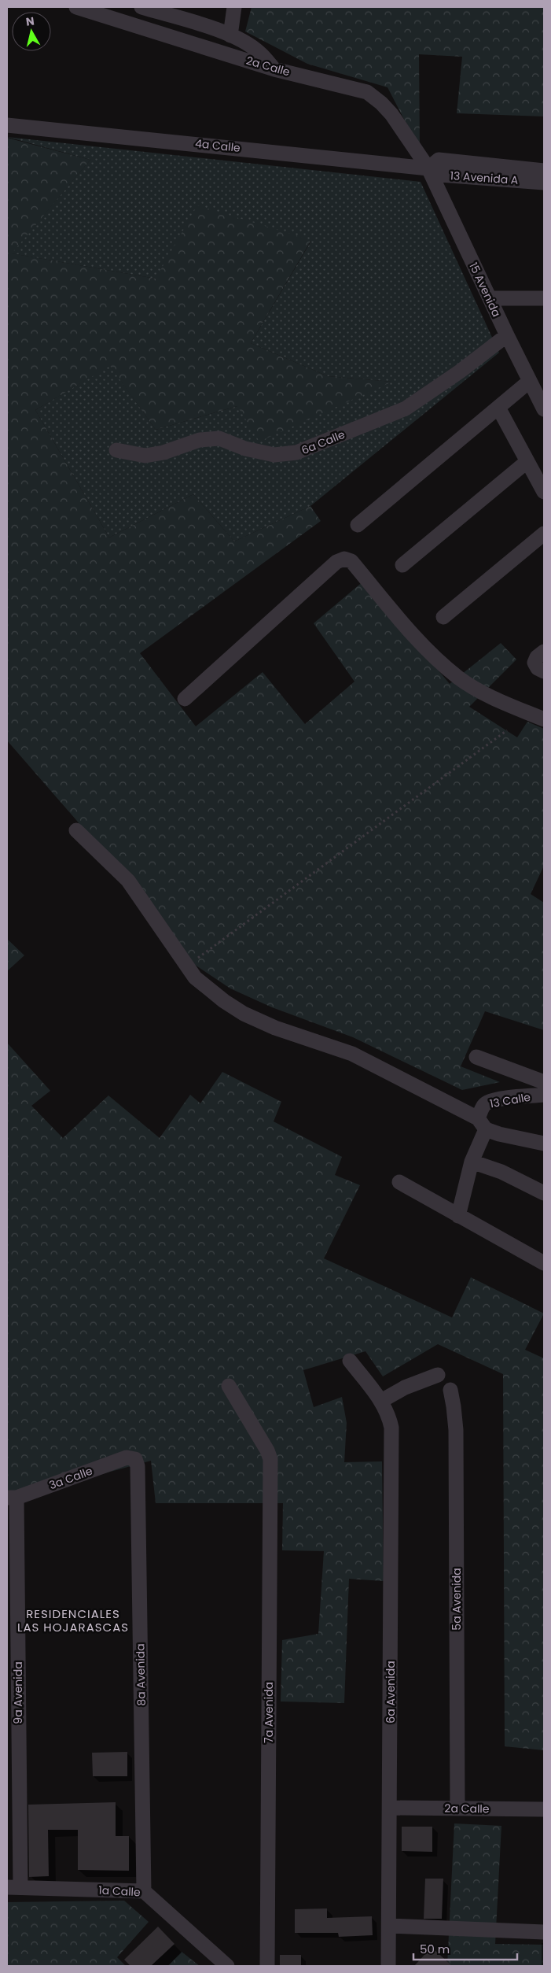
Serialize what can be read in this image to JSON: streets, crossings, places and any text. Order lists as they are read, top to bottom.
{
  "streets": {
    "street": [
      "2a Calle",
      "4a Calle",
      "13 Avenida A",
      "15 Avenida",
      "6a Calle",
      "13 Calle",
      "3a Calle",
      "5a Avenida",
      "8a Avenida",
      "6a Avenida",
      "9a Avenida",
      "7a Avenida",
      "1a Calle"
    ]
  },
  "crossings": [
    ["2a Calle", "4a Calle"],
    ["2a Calle", "13 Avenida A"],
    ["2a Calle", "15 Avenida"],
    ["2a Calle", "5a Avenida"],
    ["2a Calle", "6a Avenida"],
    ["4a Calle", "13 Avenida A"],
    ["4a Calle", "15 Avenida"],
    ["13 Avenida A", "15 Avenida"],
    ["15 Avenida", "6a Calle"],
    ["3a Calle", "8a Avenida"],
    ["3a Calle", "9a Avenida"],
    ["8a Avenida", "1a Calle"],
    ["9a Avenida", "1a Calle"]
  ],
  "districts": ["RESIDENCIALES LAS HOJARASCAS"],
  "scale_bar": "50 m",
  "north": "top"
}
